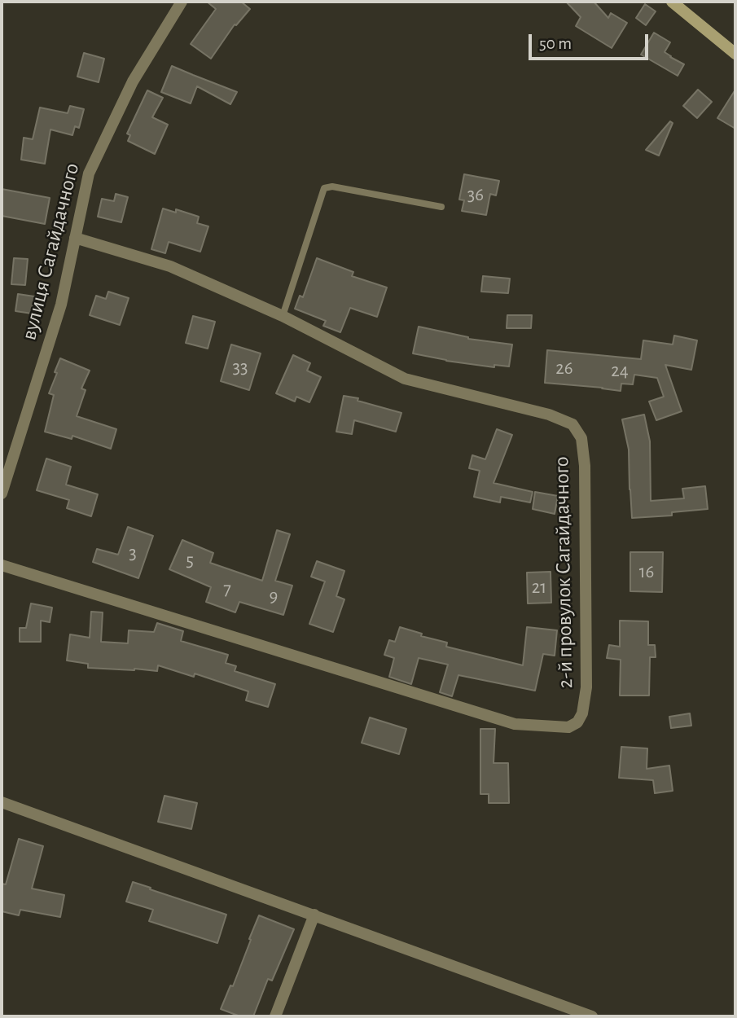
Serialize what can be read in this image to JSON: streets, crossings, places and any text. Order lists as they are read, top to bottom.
{
  "streets": {
    "street": ["вулиця Сагайдачного", "2-й провулок Сагайдачного"]
  },
  "crossings": [
    ["вулиця Сагайдачного", "2-й провулок Сагайдачного"]
  ],
  "house_numbers": [
    "36",
    "33",
    "26",
    "24",
    "3",
    "5",
    "16",
    "21",
    "7",
    "9"
  ],
  "scale_bar": "50 m"
}
